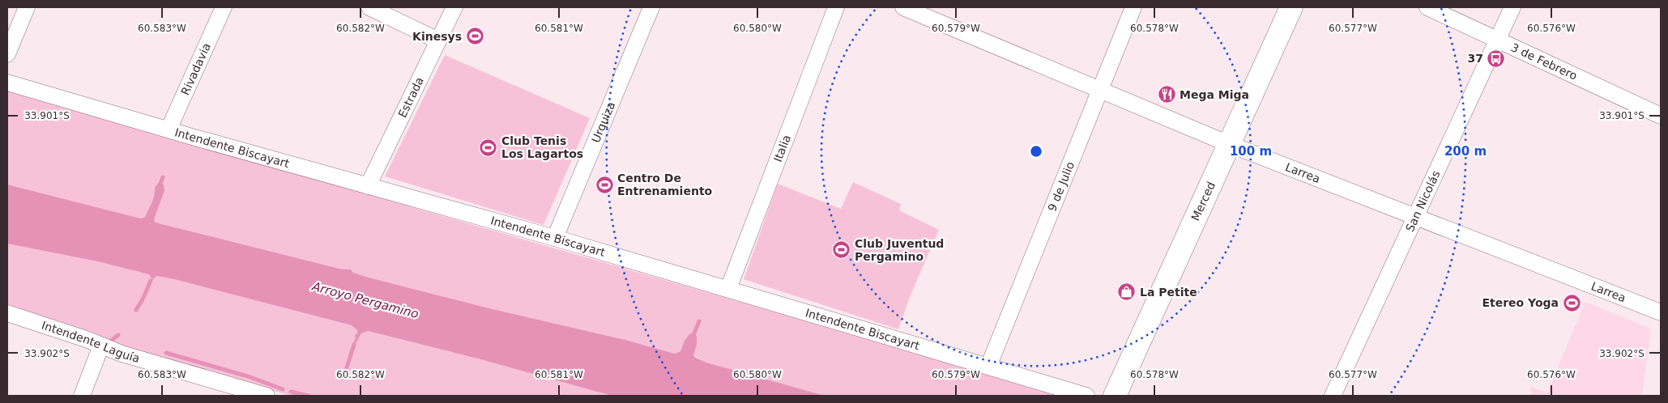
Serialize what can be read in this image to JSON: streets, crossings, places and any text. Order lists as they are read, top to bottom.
{
  "streets": {
    "street": [
      "3 de Febrero",
      "Rivadavia",
      "Estrada",
      "Urquiza",
      "Intendente Biscayart",
      "Italia",
      "Larrea",
      "9 de Julio",
      "Merced",
      "San Nicolás",
      "Intendente Laguía"
    ]
  },
  "crossings": [
    ["3 de Febrero", "San Nicolás"],
    ["Rivadavia", "Intendente Biscayart"],
    ["Estrada", "Intendente Biscayart"],
    ["Urquiza", "Intendente Biscayart"],
    ["Intendente Biscayart", "Italia"],
    ["Intendente Biscayart", "9 de Julio"],
    ["Larrea", "9 de Julio"],
    ["Larrea", "Merced"],
    ["Larrea", "San Nicolás"]
  ],
  "water": ["Arroyo Pergamino"],
  "places": {
    "sports": [
      "Kinesys",
      "Club Tenis Los Lagartos",
      "Centro De Entrenamiento",
      "Club Juventud Pergamino",
      "Etereo Yoga"
    ],
    "bus stop": ["37"],
    "restaurant": ["Mega Miga"],
    "shop": ["La Petite"]
  },
  "coordinates": [
    "60.583°W",
    "60.582°W",
    "60.581°W",
    "60.580°W",
    "60.579°W",
    "60.578°W",
    "60.577°W",
    "60.576°W",
    "33.901°S",
    "33.902°S"
  ],
  "rings": ["100 m", "200 m"]
}
